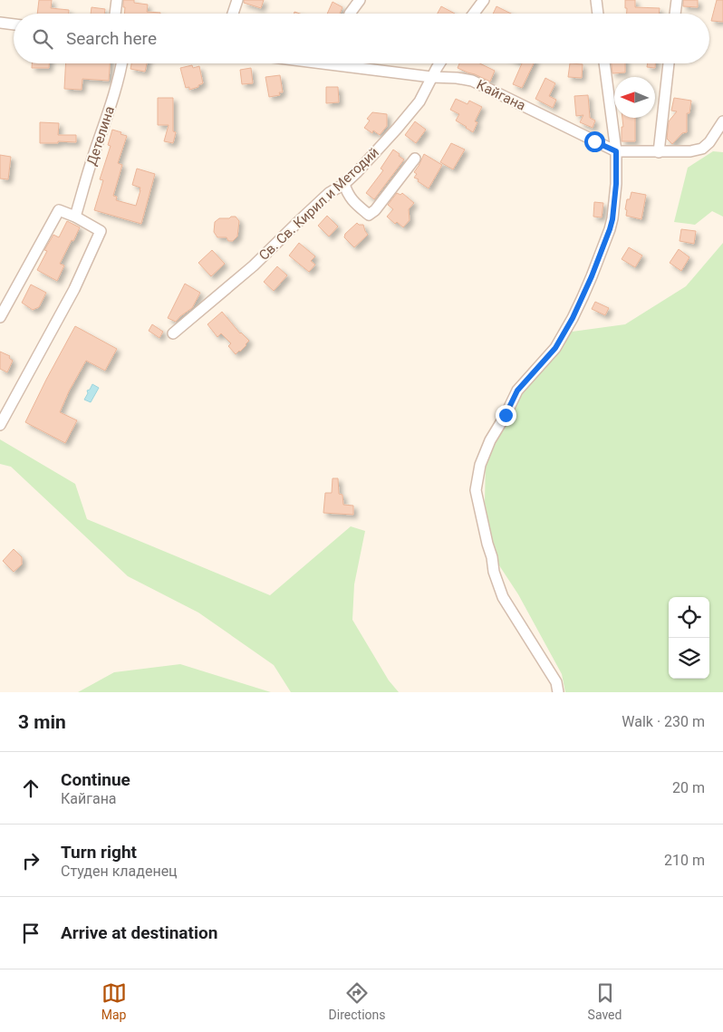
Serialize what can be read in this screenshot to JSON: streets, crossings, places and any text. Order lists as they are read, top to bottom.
{
  "streets": {
    "street": ["Кайгана", "Детелина", "Св. Св. Кирил и Методий"]
  },
  "crossings": [
    ["Кайгана", "Св. Св. Кирил и Методий"]
  ],
  "north": "left",
  "page": {
    "search": "Search here",
    "heading": ["3 min", "Walk · 230 m"],
    "list": [
      ["Continue", "Кайгана", "20 m"],
      ["Turn right", "Студен кладенец", "210 m"],
      "Arrive at destination"
    ],
    "nav": ["Map", "Directions", "Saved"]
  }
}
